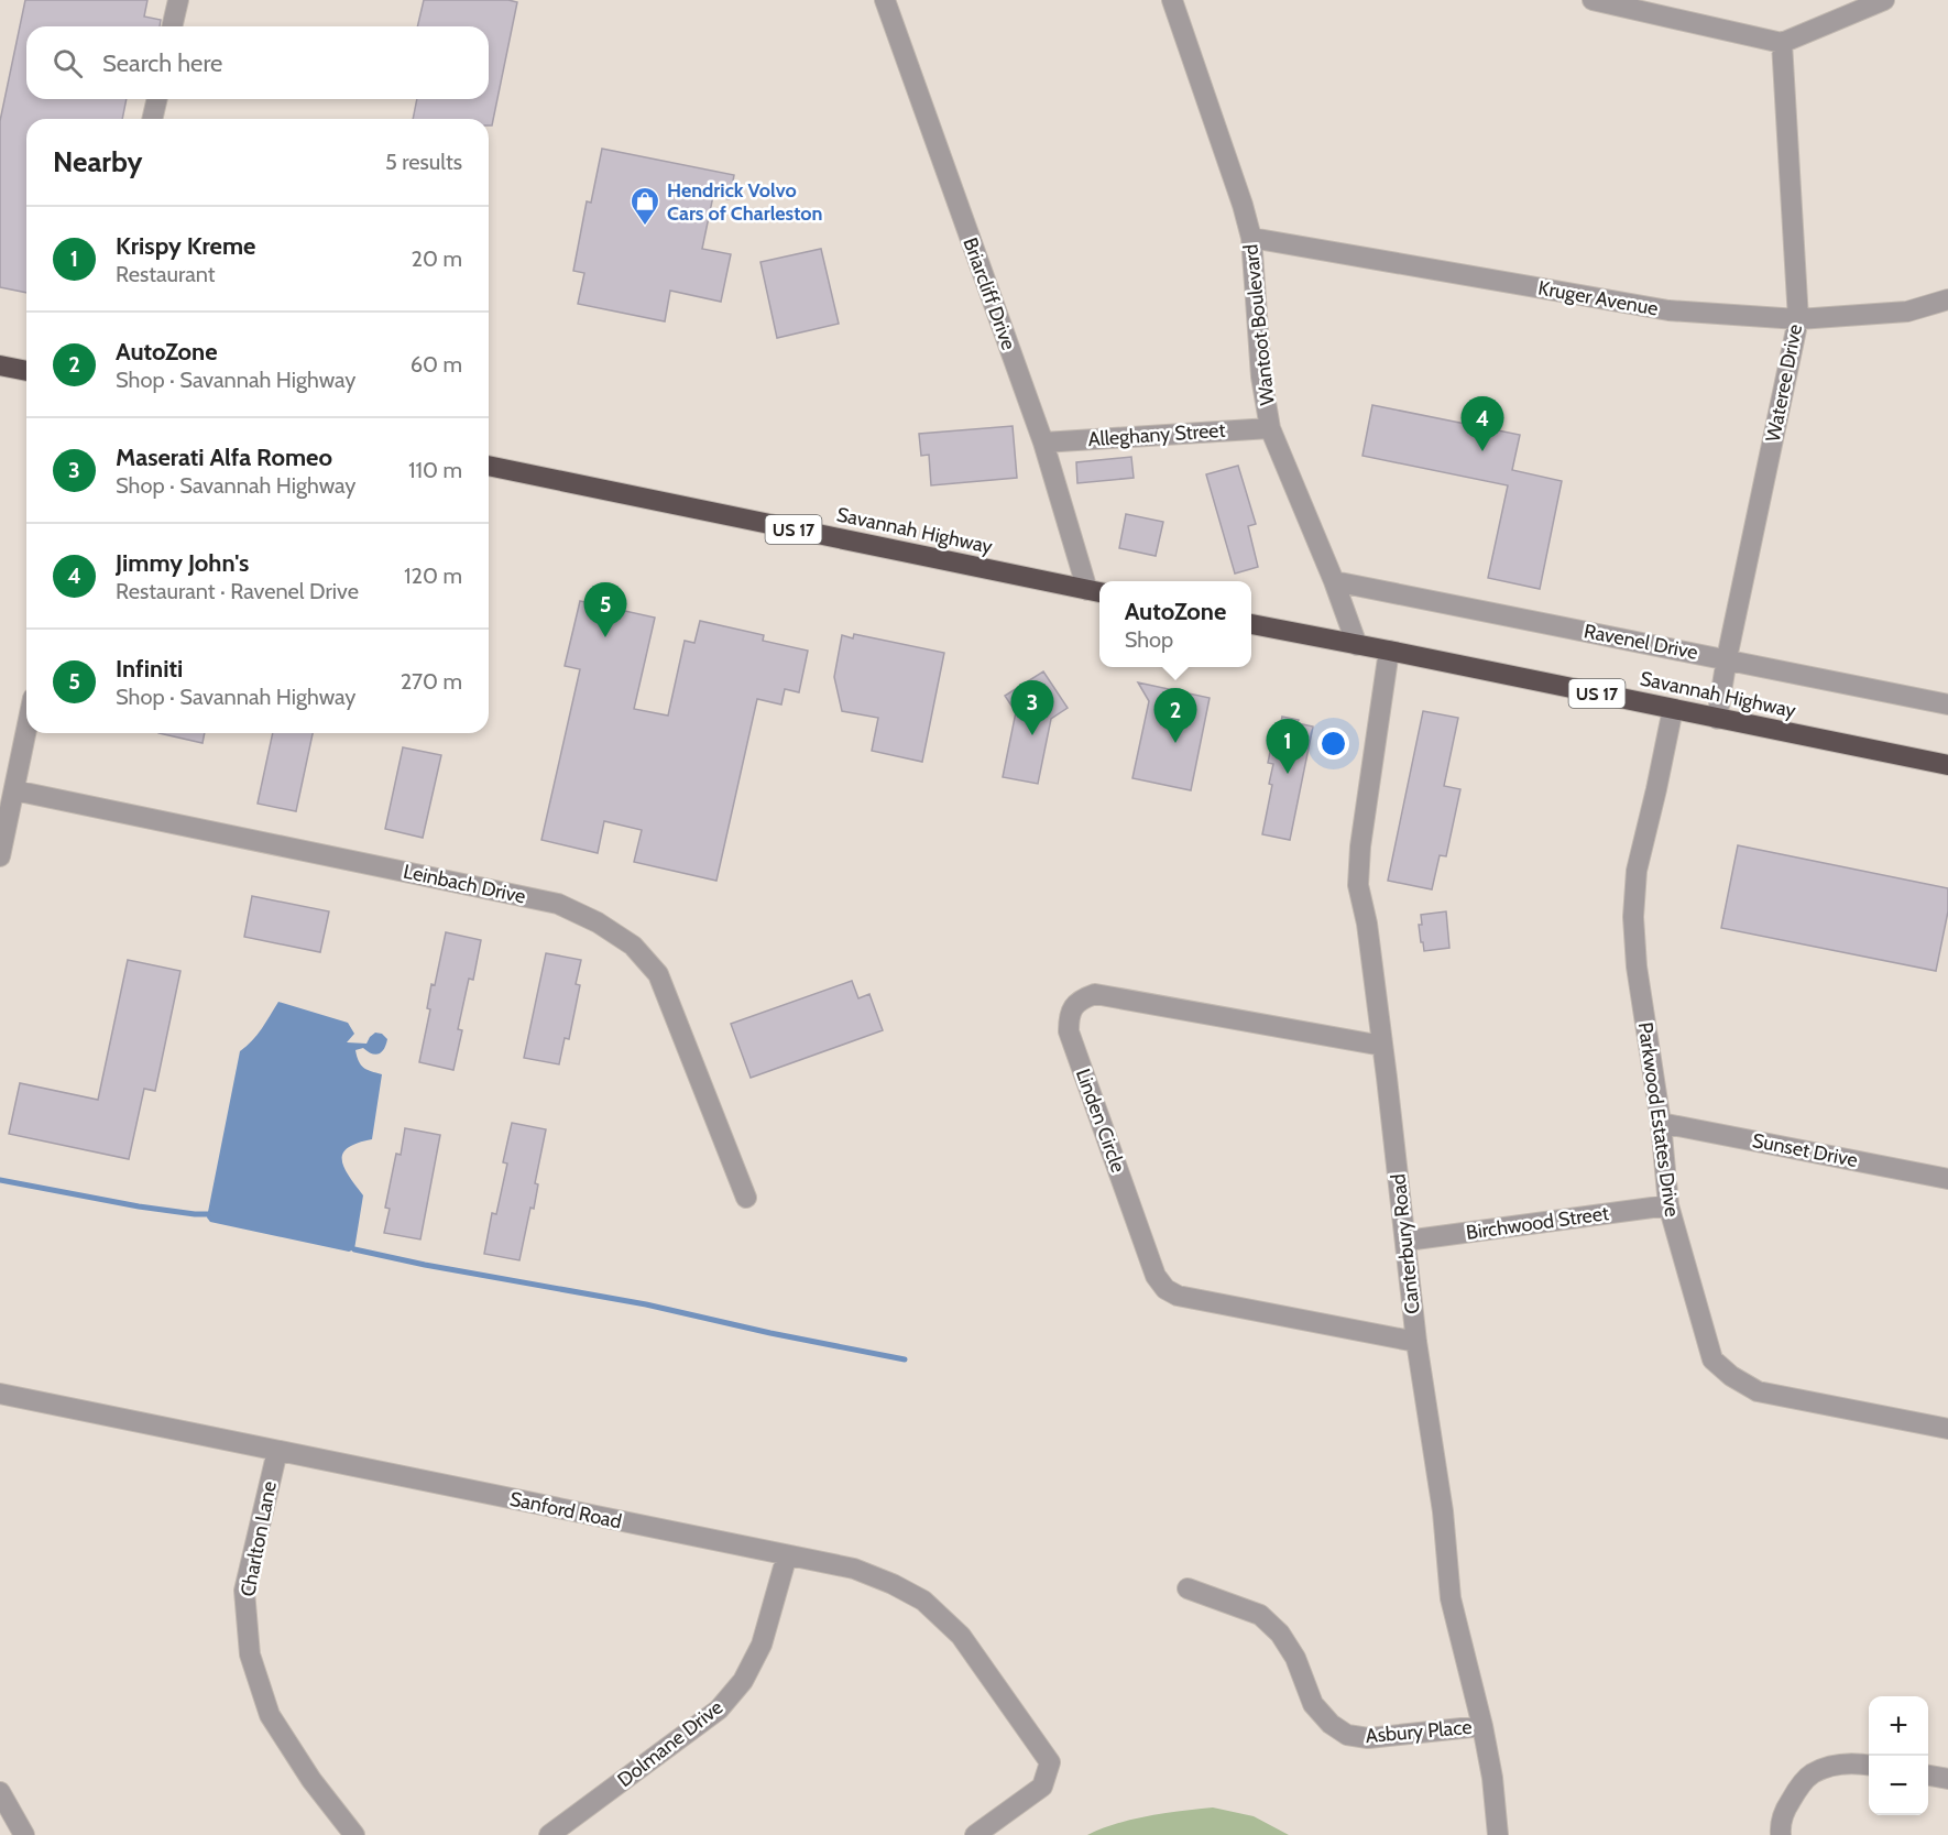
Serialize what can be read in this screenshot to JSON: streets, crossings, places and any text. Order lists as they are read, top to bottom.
{
  "streets": {
    "highway": ["US 17", "Savannah Highway"],
    "street": [
      "Briarcliff Drive",
      "Kruger Avenue",
      "Wantoot Boulevard",
      "Wateree Drive",
      "Alleghany Street",
      "Ravenel Drive",
      "Leinbach Drive",
      "Parkwood Estates Drive",
      "Linden Circle",
      "Sunset Drive",
      "Birchwood Street",
      "Canterbury Road",
      "Sanford Road",
      "Charlton Lane",
      "Asbury Place",
      "Dolmane Drive"
    ]
  },
  "crossings": [
    ["Briarcliff Drive", "Alleghany Street"],
    ["Briarcliff Drive", "Savannah Highway"],
    ["Kruger Avenue", "Wantoot Boulevard"],
    ["Kruger Avenue", "Wateree Drive"],
    ["Wantoot Boulevard", "Alleghany Street"],
    ["Wantoot Boulevard", "Savannah Highway"],
    ["Wantoot Boulevard", "Ravenel Drive"],
    ["Wateree Drive", "Savannah Highway"],
    ["Wateree Drive", "Ravenel Drive"],
    ["Savannah Highway", "Parkwood Estates Drive"],
    ["Savannah Highway", "Canterbury Road"],
    ["Parkwood Estates Drive", "Sunset Drive"],
    ["Parkwood Estates Drive", "Birchwood Street"],
    ["Linden Circle", "Canterbury Road"],
    ["Birchwood Street", "Canterbury Road"],
    ["Canterbury Road", "Asbury Place"],
    ["Sanford Road", "Charlton Lane"],
    ["Sanford Road", "Dolmane Drive"]
  ],
  "places": {
    "shop": ["Hendrick Volvo Cars of Charleston"]
  },
  "page": {
    "search": "Search here",
    "heading": ["Nearby", "5 results"],
    "list": [
      {
        "mark": "1",
        "name": "Krispy Kreme",
        "note": "Restaurant",
        "value": "20 m"
      },
      {
        "mark": "2",
        "name": "AutoZone",
        "note": "Shop · Savannah Highway",
        "value": "60 m"
      },
      {
        "mark": "3",
        "name": "Maserati Alfa Romeo",
        "note": "Shop · Savannah Highway",
        "value": "110 m"
      },
      {
        "mark": "4",
        "name": "Jimmy John's",
        "note": "Restaurant · Ravenel Drive",
        "value": "120 m"
      },
      {
        "mark": "5",
        "name": "Infiniti",
        "note": "Shop · Savannah Highway",
        "value": "270 m"
      }
    ],
    "pins": [
      "4",
      "5",
      "3",
      "2",
      "1"
    ],
    "popup": ["AutoZone", "Shop"],
    "map_buttons": ["+", "−"]
  }
}
